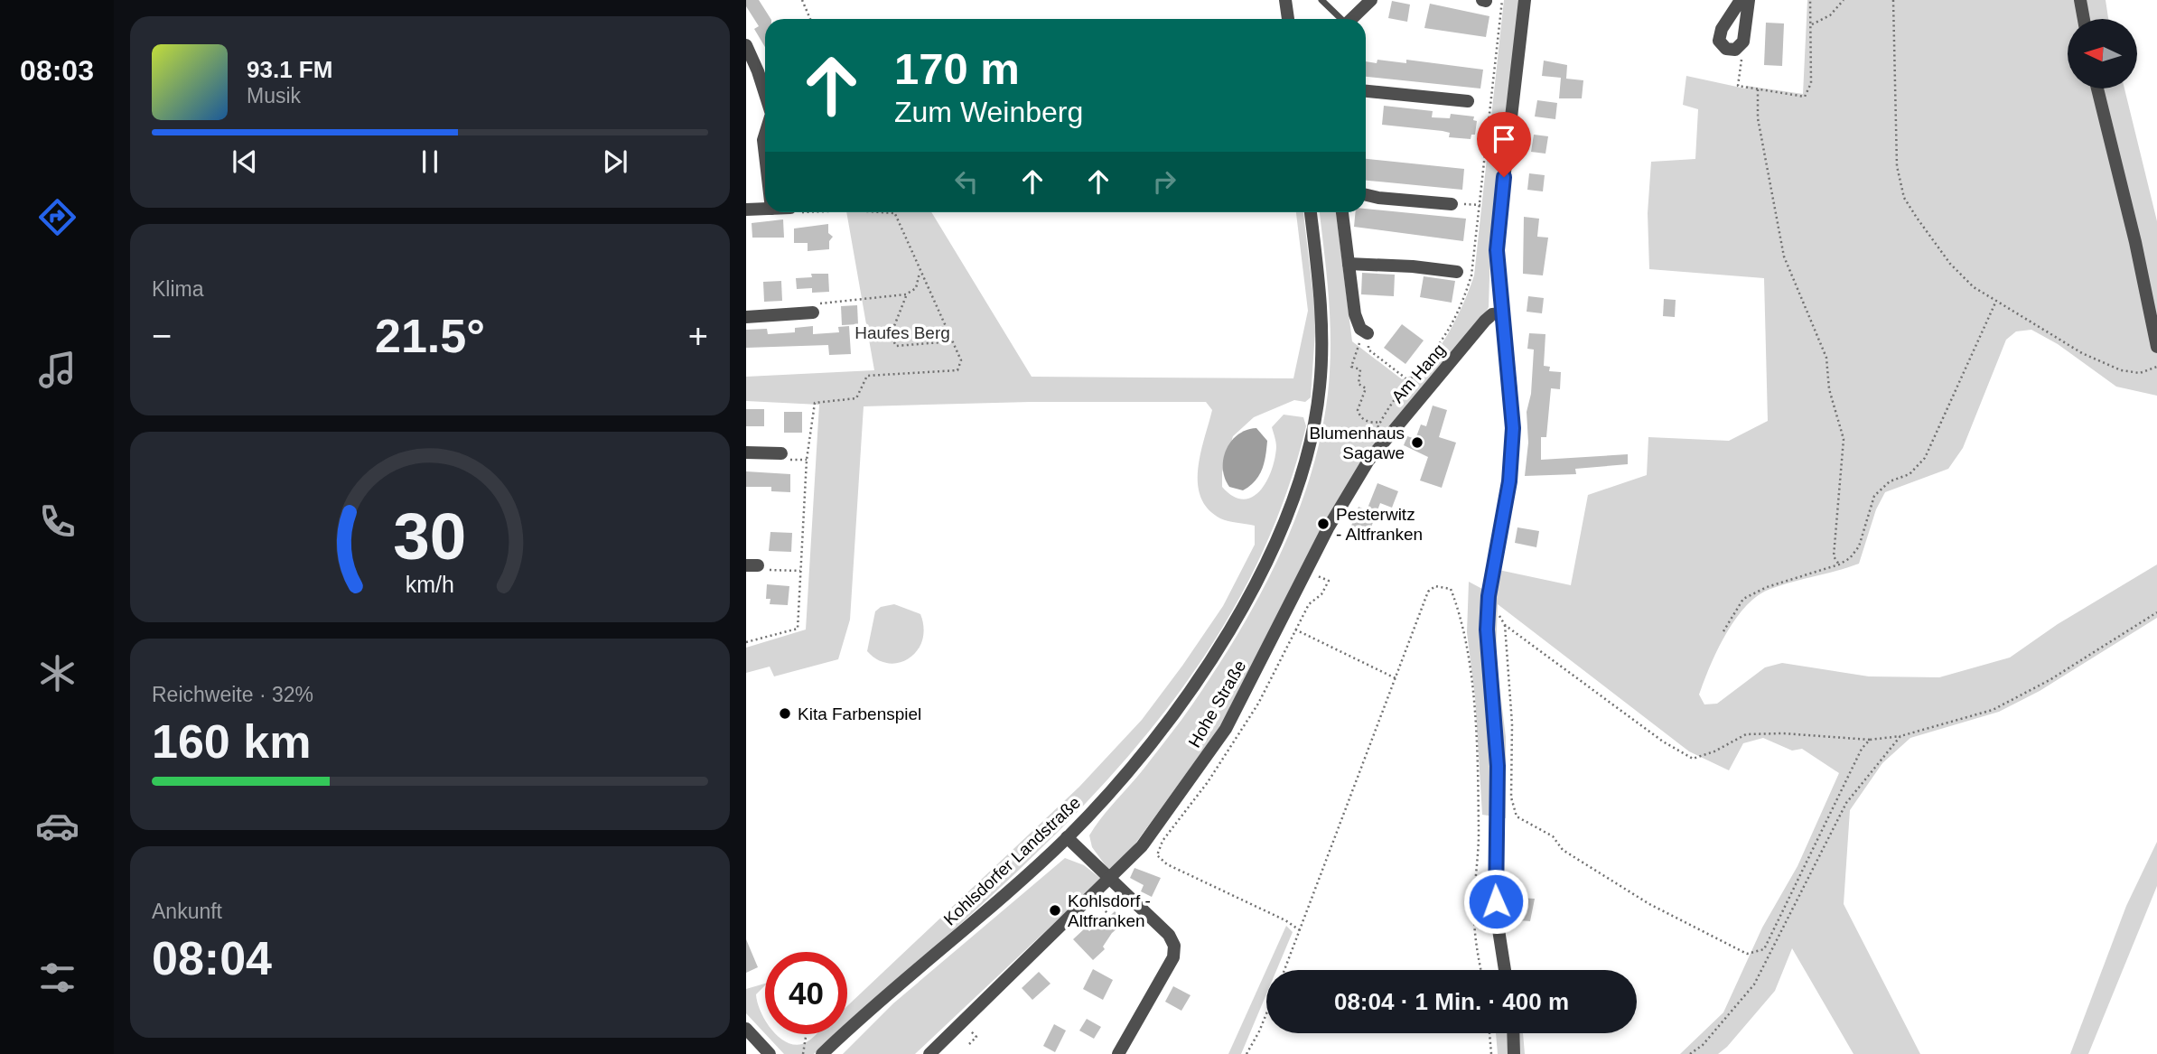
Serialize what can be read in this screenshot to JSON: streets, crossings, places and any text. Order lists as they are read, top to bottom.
{
  "streets": {
    "street": ["Am Hang", "Hohe Straße", "Kohlsdorfer Landstraße"]
  },
  "crossings": [
    ["Am Hang", "Hohe Straße"]
  ],
  "parks": ["Haufes Berg"],
  "places": [
    "Blumenhaus Sagawe",
    "Pesterwitz - Altfranken",
    "Kita Farbenspiel",
    "Kohlsdorf - Altfranken"
  ],
  "north": "left",
  "page": {
    "tabs": "08:03",
    "turn": ["170 m", "Zum Weinberg"],
    "song": ["93.1 FM", "Musik"],
    "tile": [
      "Klima",
      ["Reichweite · 32%", "160 km"],
      ["Ankunft", "08:04"]
    ],
    "heat": ["−", "21.5°", "+"],
    "limit": "40",
    "trip": "08:04 · 1 Min. · 400 m",
    "gauge": ["30", "km/h"]
  }
}
